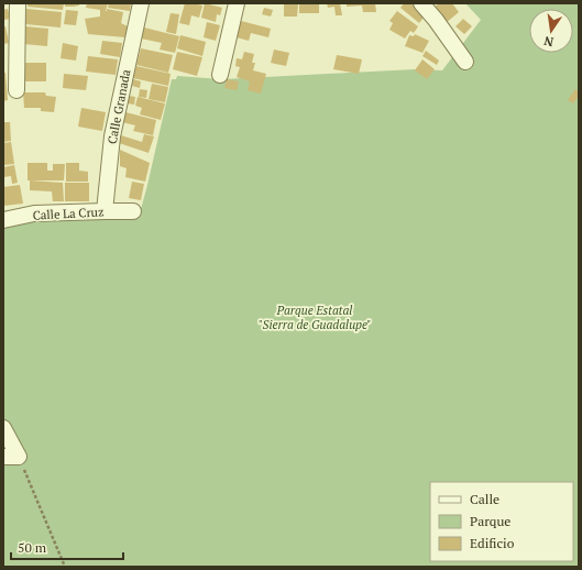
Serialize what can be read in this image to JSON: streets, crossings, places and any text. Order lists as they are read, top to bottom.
{
  "streets": {
    "street": ["Calle Granada", "Calle La Cruz"]
  },
  "crossings": [
    ["Calle Granada", "Calle La Cruz"]
  ],
  "parks": ["Parque Estatal \"Sierra de Guadalupe\""],
  "legend": ["Calle", "Parque", "Edificio"],
  "scale_bar": "50 m",
  "north": "bottom"
}
